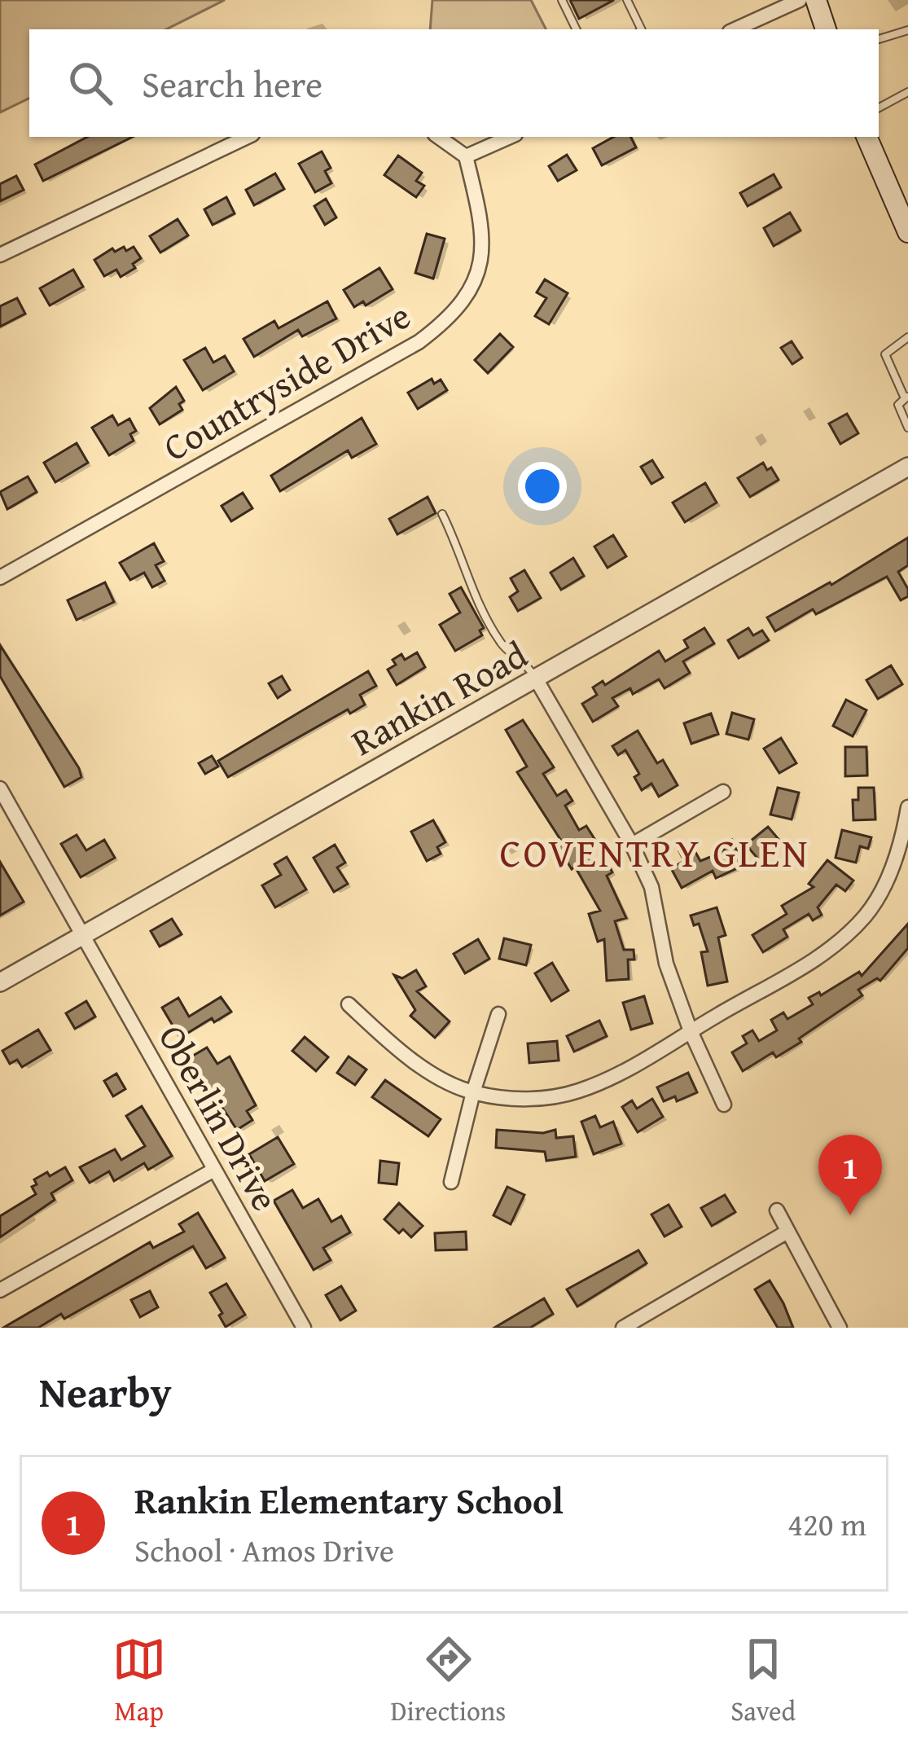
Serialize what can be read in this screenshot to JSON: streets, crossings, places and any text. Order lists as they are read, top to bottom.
{
  "streets": {
    "street": ["Countryside Drive", "Rankin Road", "Oberlin Drive"]
  },
  "crossings": [
    ["Rankin Road", "Oberlin Drive"]
  ],
  "districts": ["COVENTRY GLEN"],
  "page": {
    "search": "Search here",
    "pins": "1",
    "heading": "Nearby",
    "list": [
      {
        "mark": "1",
        "name": "Rankin Elementary School",
        "note": "School · Amos Drive",
        "value": "420 m"
      }
    ],
    "nav": ["Map", "Directions", "Saved"]
  }
}
